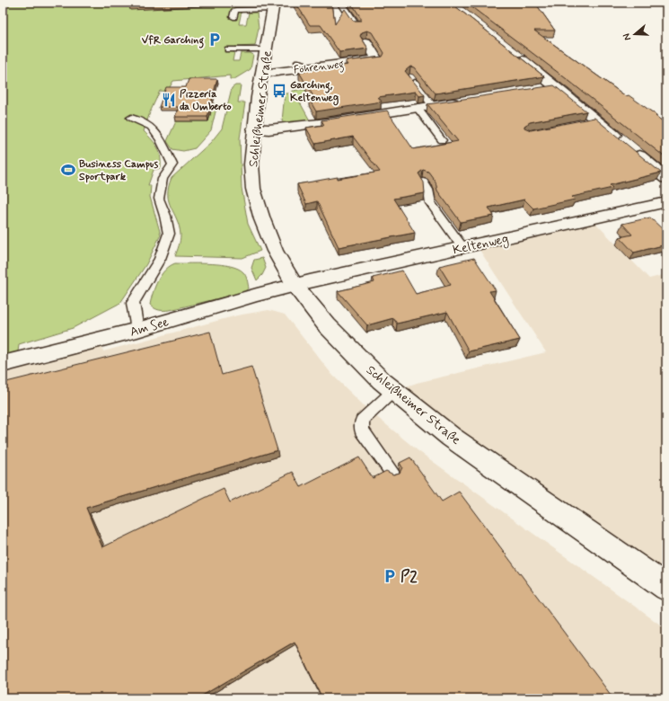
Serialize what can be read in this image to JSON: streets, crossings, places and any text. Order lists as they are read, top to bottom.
{
  "streets": {
    "street": [
      "Föhrenweg",
      "Schleißheimer Straße",
      "Keltenweg",
      "Am See"
    ]
  },
  "crossings": [
    ["Föhrenweg", "Schleißheimer Straße"],
    ["Schleißheimer Straße", "Keltenweg"],
    ["Schleißheimer Straße", "Am See"],
    ["Keltenweg", "Am See"]
  ],
  "places": {
    "parking": ["VfR Garching", "P2"],
    "bus stop": ["Garching, Keltenweg"],
    "restaurant": ["Pizzeria da Umberto"],
    "sports": ["Business Campus Sportpark"]
  },
  "north": "left"
}
